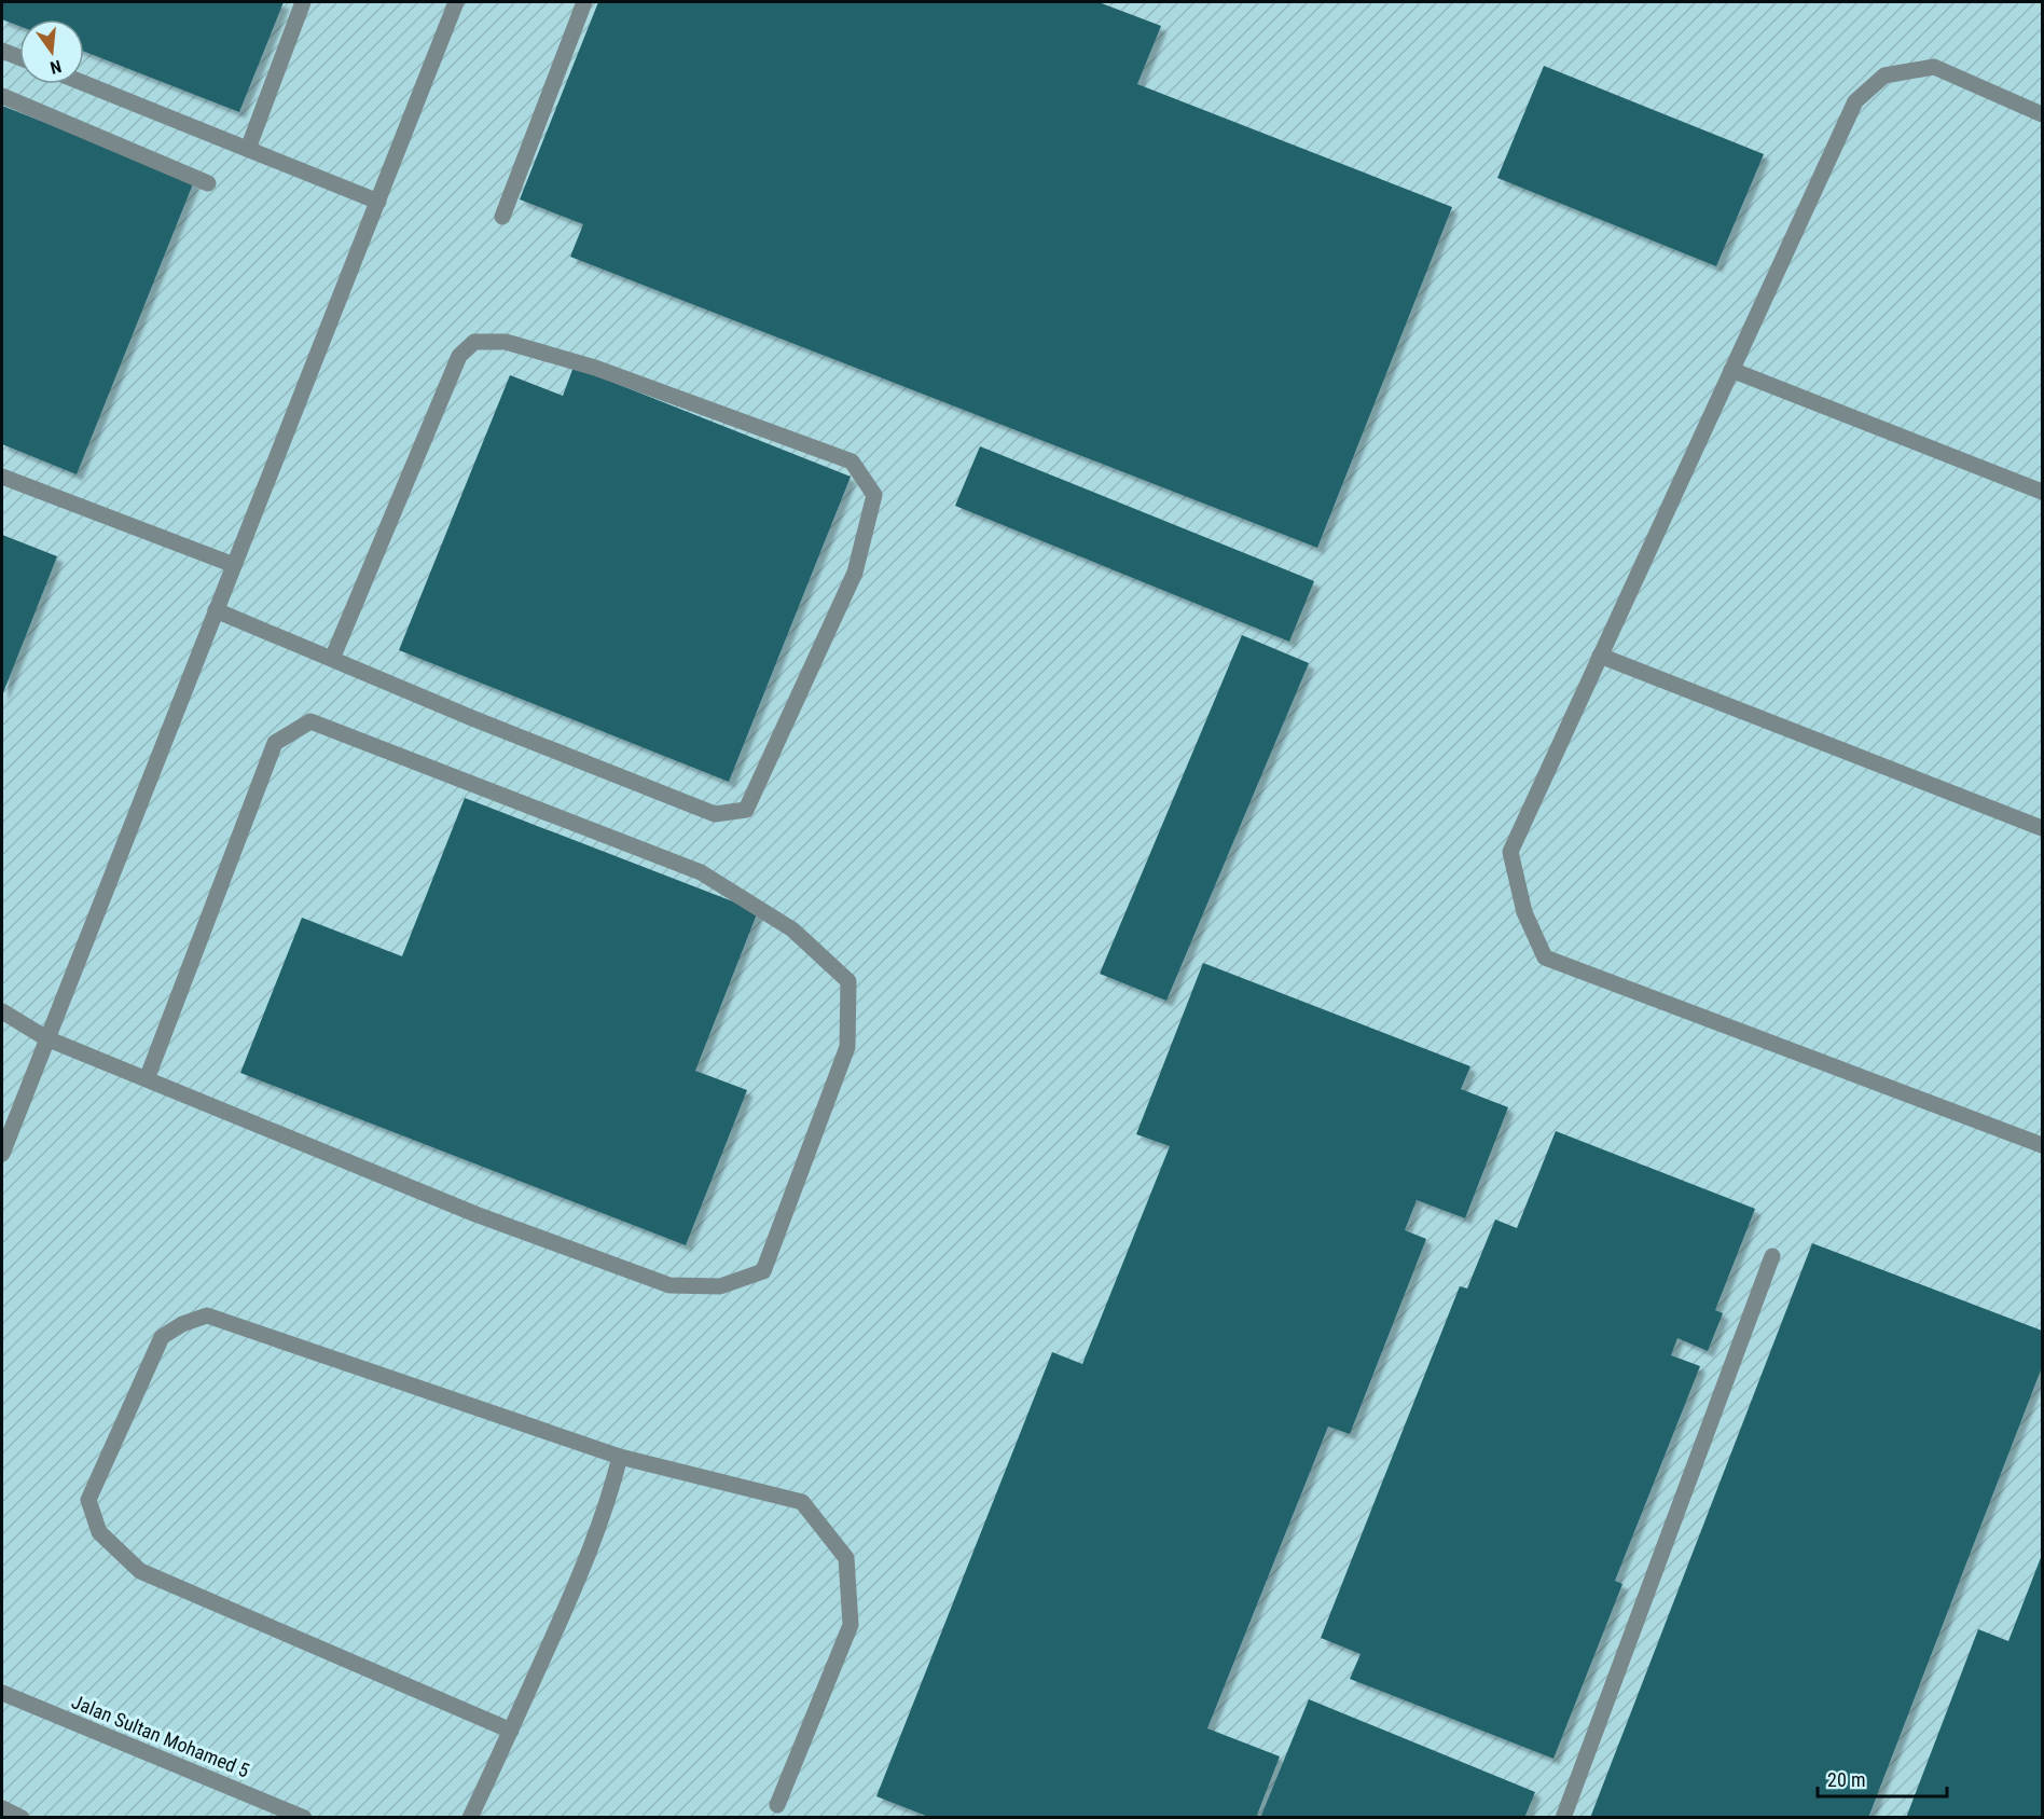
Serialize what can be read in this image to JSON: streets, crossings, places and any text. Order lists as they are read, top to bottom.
{
  "streets": {
    "street": ["Jalan Sultan Mohamed 5"]
  },
  "scale_bar": "20 m",
  "north": "bottom"
}
